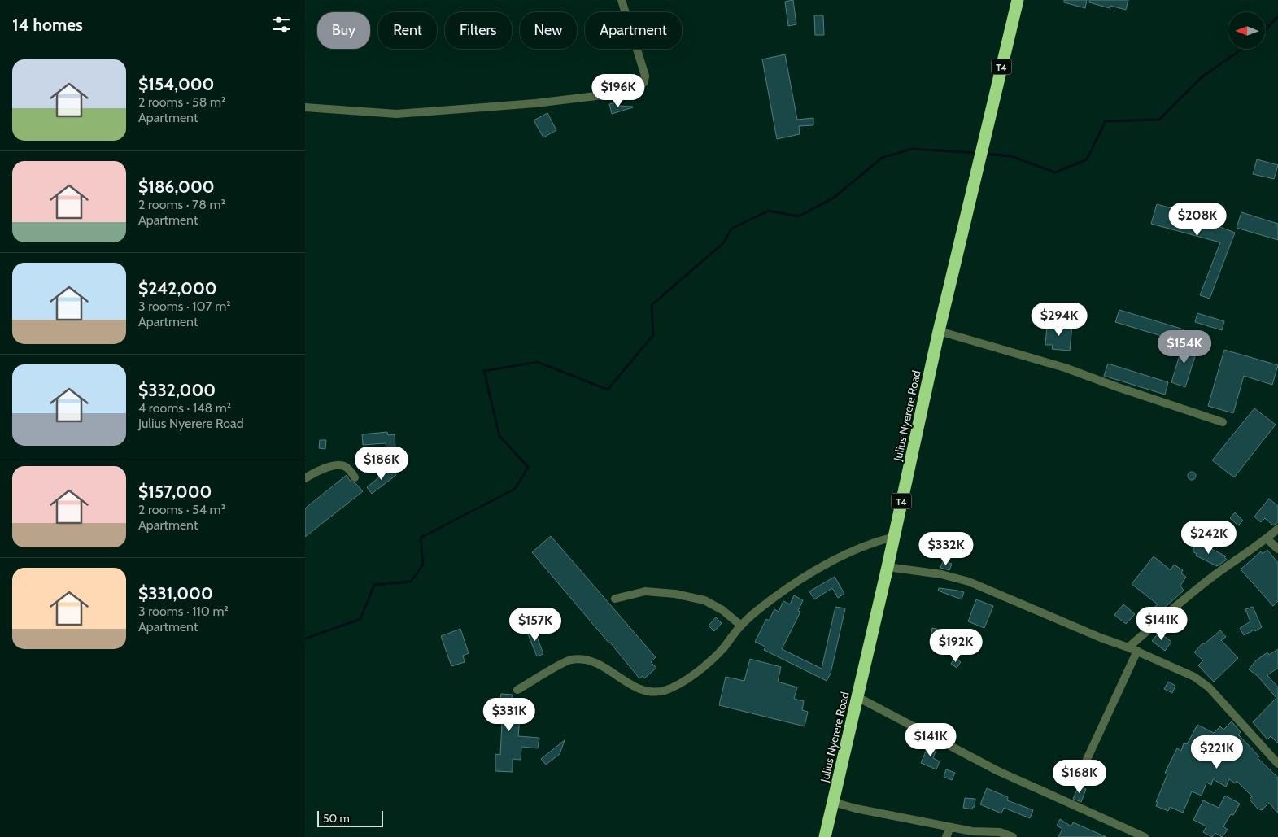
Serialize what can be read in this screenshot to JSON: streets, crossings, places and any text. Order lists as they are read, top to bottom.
{
  "streets": {
    "highway": ["T4", "Julius Nyerere Road"]
  },
  "scale_bar": "50 m",
  "north": "left",
  "page": {
    "heading": "14 homes",
    "chip": [
      "Buy",
      "Rent",
      "Filters",
      "New",
      "Apartment"
    ],
    "list": [
      {
        "name": "$154,000",
        "note": "2 rooms · 58 m² · Apartment"
      },
      {
        "name": "$186,000",
        "note": "2 rooms · 78 m² · Apartment"
      },
      {
        "name": "$242,000",
        "note": "3 rooms · 107 m² · Apartment"
      },
      {
        "name": "$332,000",
        "note": "4 rooms · 148 m² · Julius Nyerere Road"
      },
      {
        "name": "$157,000",
        "note": "2 rooms · 54 m² · Apartment"
      },
      {
        "name": "$331,000",
        "note": "3 rooms · 110 m² · Apartment"
      }
    ],
    "price": [
      "$196K",
      "$208K",
      "$294K",
      "$154K",
      "$186K",
      "$242K",
      "$332K",
      "$141K",
      "$157K",
      "$192K",
      "$331K",
      "$141K",
      "$221K",
      "$168K"
    ],
    "scale": "50 m"
  }
}
